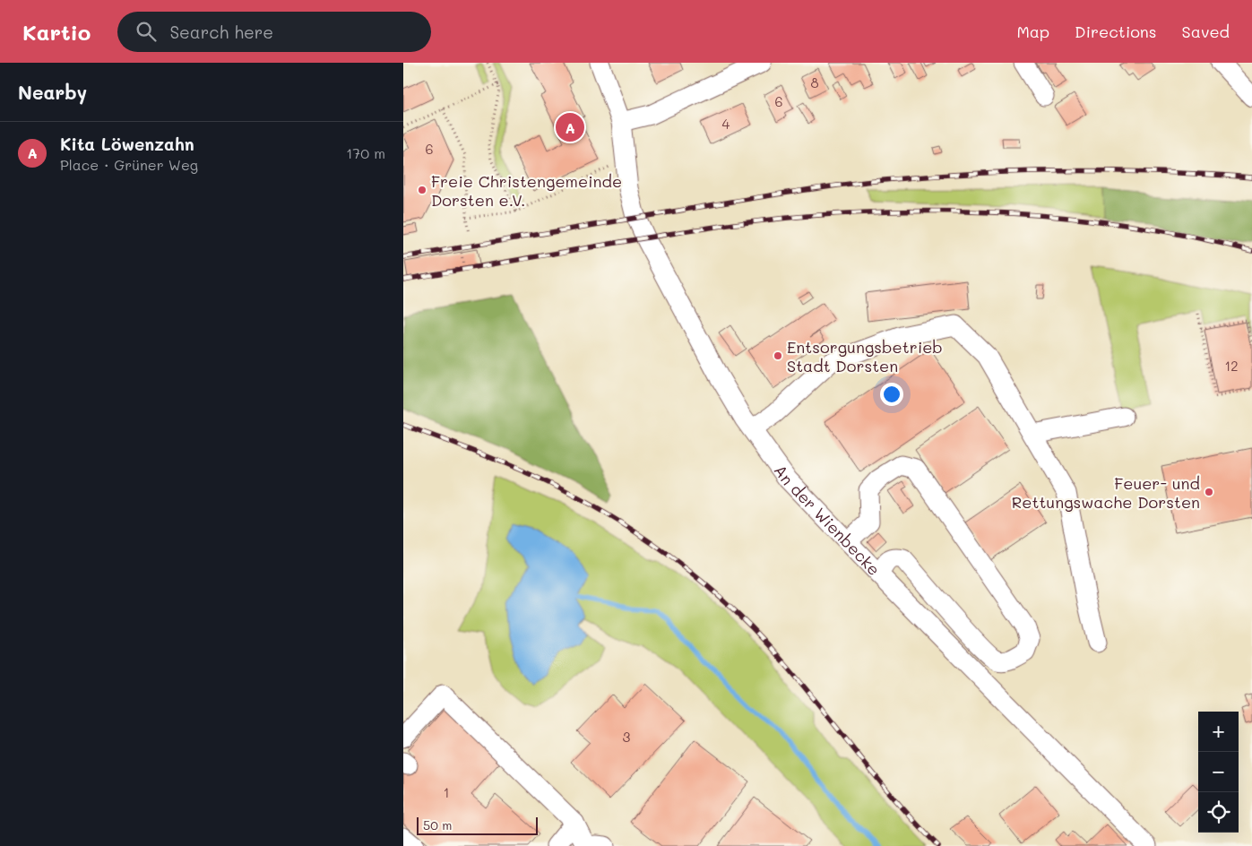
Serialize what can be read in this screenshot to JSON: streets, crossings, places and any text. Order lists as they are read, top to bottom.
{
  "streets": {
    "street": ["An der Wienbecke"]
  },
  "places": ["Freie Christengemeinde Dorsten e.V.", "Entsorgungsbetrieb Stadt Dorsten", "Feuer- und Rettungswache Dorsten"],
  "house_numbers": [
    "8",
    "6",
    "4",
    "6",
    "12",
    "3",
    "1"
  ],
  "scale_bar": "50 m",
  "page": {
    "header": "Kartio",
    "search": "Search here",
    "nav": ["Map", "Directions", "Saved"],
    "heading": "Nearby",
    "pins": "A",
    "list": [
      {
        "mark": "A",
        "name": "Kita Löwenzahn",
        "note": "Place · Grüner Weg",
        "value": "170 m"
      }
    ],
    "map_buttons": ["+", "−"],
    "scale": "50 m"
  }
}
